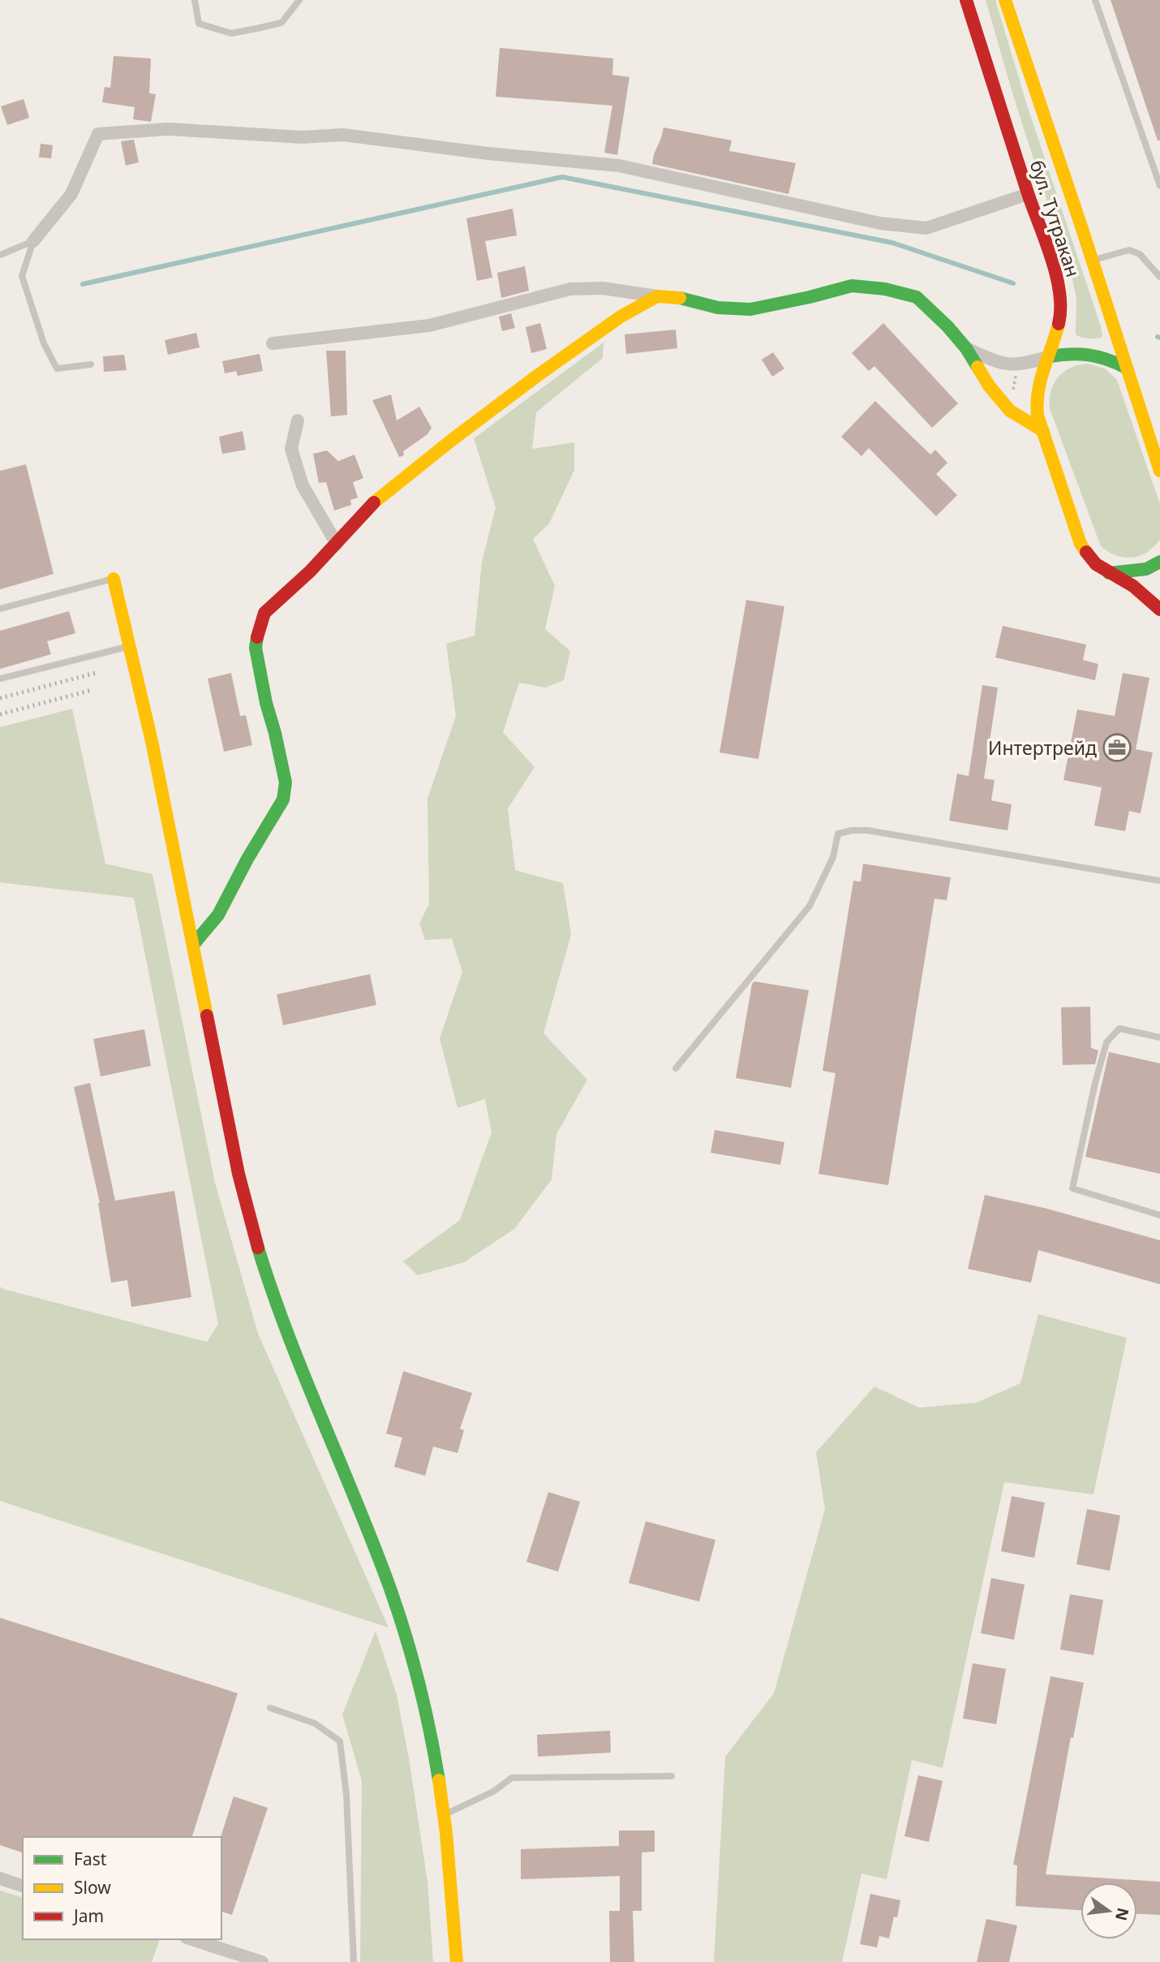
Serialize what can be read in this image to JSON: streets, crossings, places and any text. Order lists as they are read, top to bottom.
{
  "streets": {
    "street": ["бул. Тутракан"]
  },
  "places": {
    "office": ["Интертрейд"]
  },
  "legend": ["Fast", "Slow", "Jam"],
  "north": "right"
}
